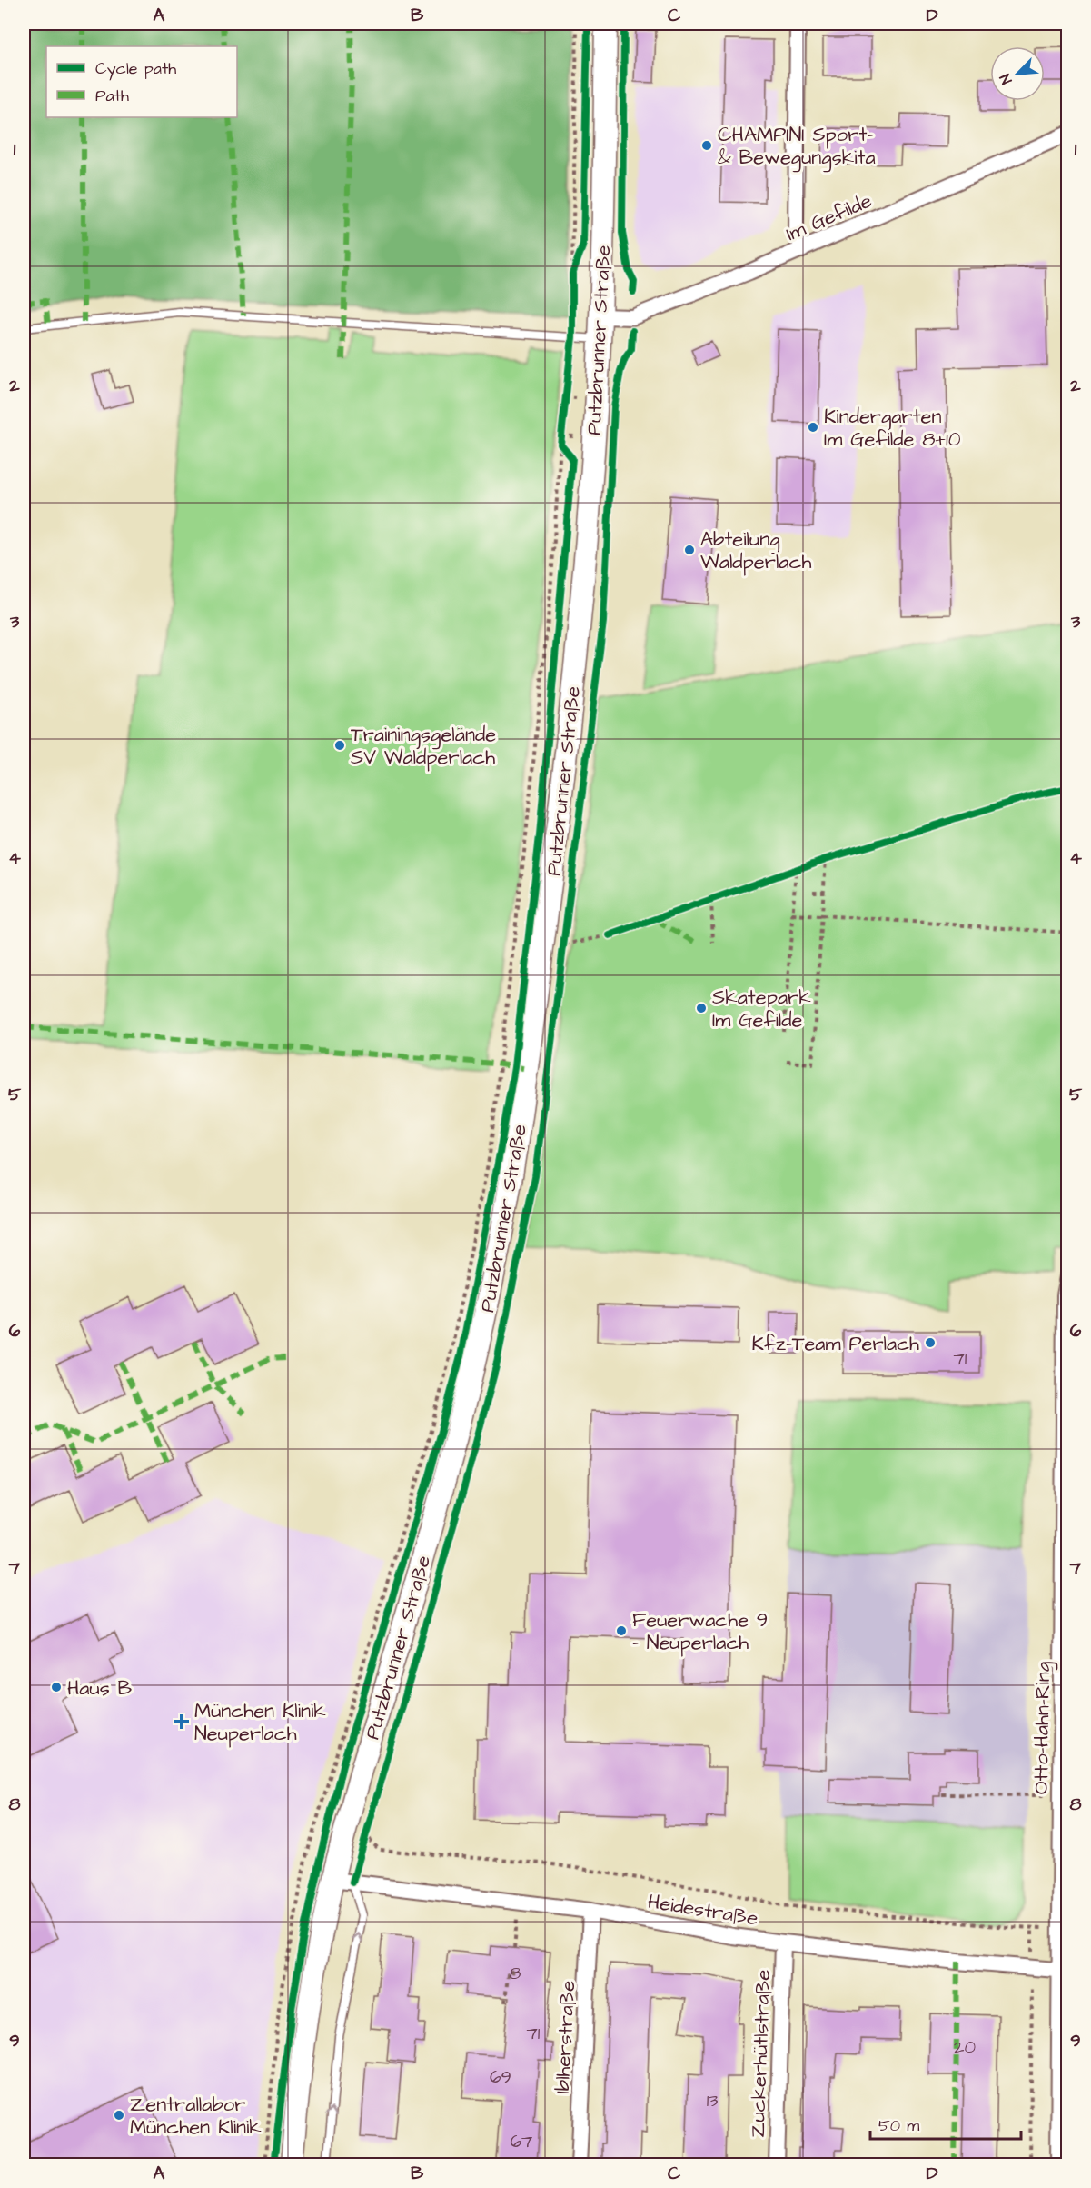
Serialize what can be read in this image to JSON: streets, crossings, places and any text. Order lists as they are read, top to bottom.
{
  "streets": {
    "main road": ["Putzbrunner Straße"],
    "street": [
      "Im Gefilde",
      "Otto-Hahn-Ring",
      "Heidestraße",
      "Iblherstraße",
      "Zuckerhütlstraße"
    ]
  },
  "crossings": [
    ["Im Gefilde", "Putzbrunner Straße"],
    ["Putzbrunner Straße", "Heidestraße"],
    ["Otto-Hahn-Ring", "Heidestraße"],
    ["Heidestraße", "Iblherstraße"],
    ["Heidestraße", "Zuckerhütlstraße"]
  ],
  "places": {
    "other": [
      "CHAMPINI Sport- & Bewegungskita",
      "Kindergarten Im Gefilde 8+10",
      "Abteilung Waldperlach",
      "Trainingsgelände SV Waldperlach",
      "Skatepark Im Gefilde",
      "Kfz-Team Perlach",
      "Feuerwache 9 - Neuperlach",
      "Haus B",
      "Zentrallabor München Klinik"
    ],
    "health": ["München Klinik Neuperlach"]
  },
  "house_numbers": [
    "71",
    "8",
    "71",
    "20",
    "69",
    "13",
    "67"
  ],
  "legend": ["Cycle path", "Path"],
  "scale_bar": "50 m",
  "north": "bottom left",
  "grid": {
    "columns": [
      "A",
      "B",
      "C",
      "D"
    ],
    "rows": [
      "1",
      "2",
      "3",
      "4",
      "5",
      "6",
      "7",
      "8",
      "9"
    ]
  }
}
